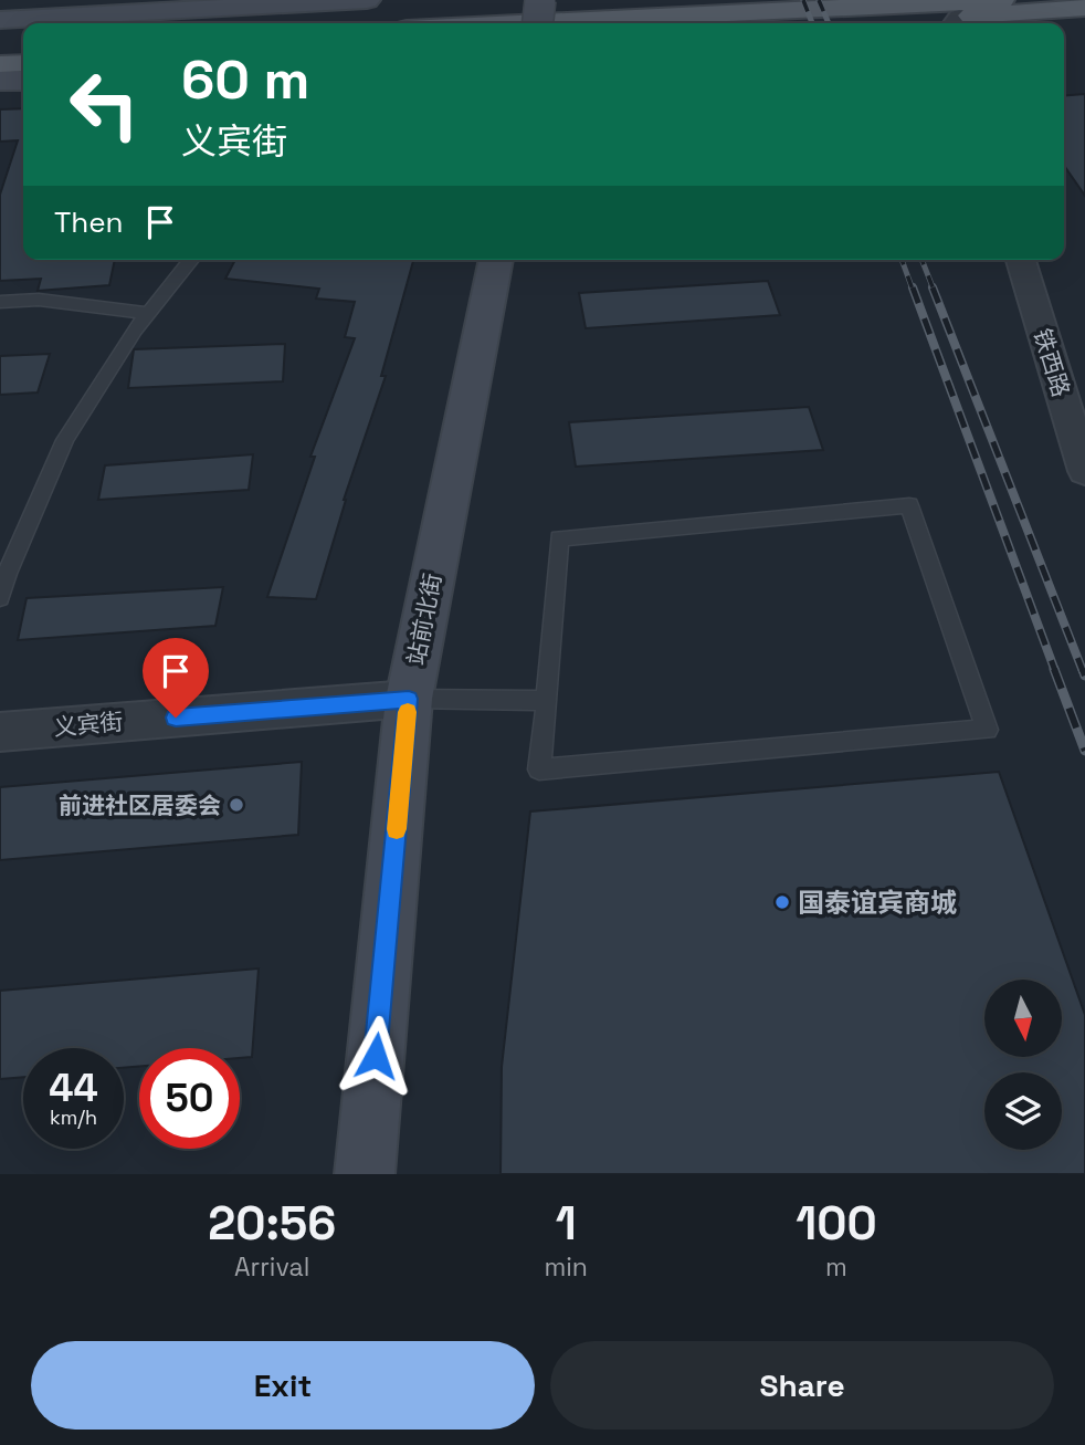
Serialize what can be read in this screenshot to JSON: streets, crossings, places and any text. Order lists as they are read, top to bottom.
{
  "streets": {
    "main road": ["站前北街"],
    "street": ["铁西路", "义宾街"]
  },
  "crossings": [
    ["站前北街", "义宾街"]
  ],
  "places": ["前进社区居委会", "国泰谊宾商城"],
  "north": "bottom",
  "page": {
    "turn": ["60 m", "义宾街"],
    "then": "Then",
    "speed": "44 km/h",
    "limit": "50",
    "eta": [
      "20:56",
      "Arrival",
      "1",
      "min",
      "100",
      "m"
    ],
    "buttons": ["Exit", "Share"]
  }
}
